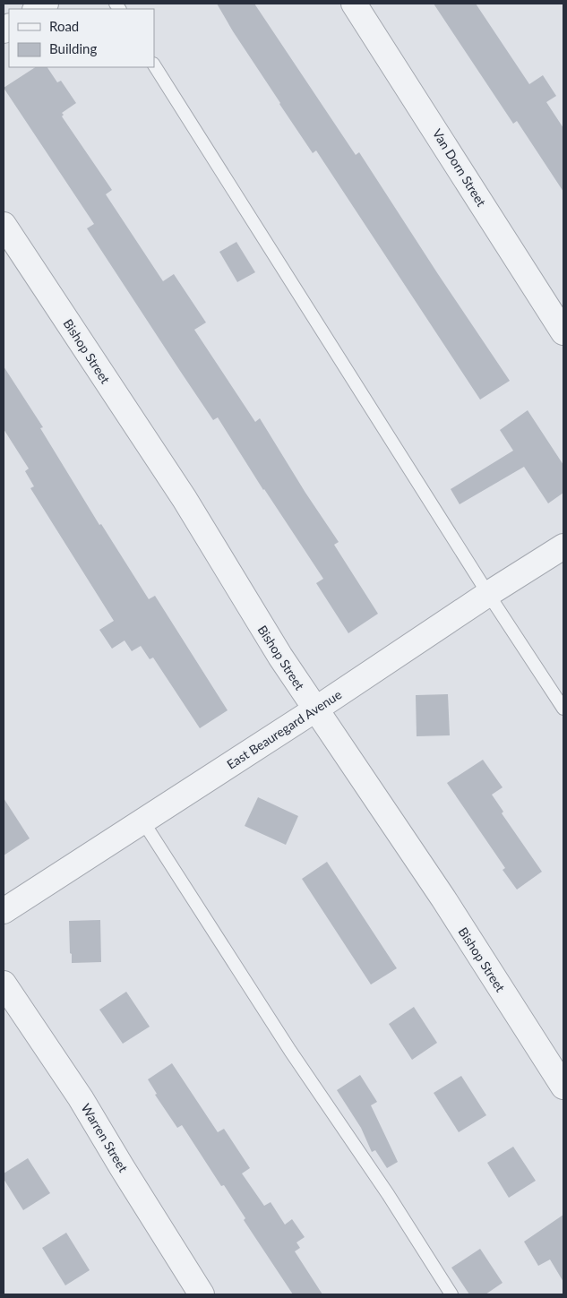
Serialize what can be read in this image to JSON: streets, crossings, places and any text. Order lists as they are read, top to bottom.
{
  "streets": {
    "street": [
      "Van Dorn Street",
      "Bishop Street",
      "East Beauregard Avenue",
      "Warren Street"
    ]
  },
  "crossings": [
    ["Bishop Street", "East Beauregard Avenue"]
  ],
  "legend": ["Road", "Building"]
}
